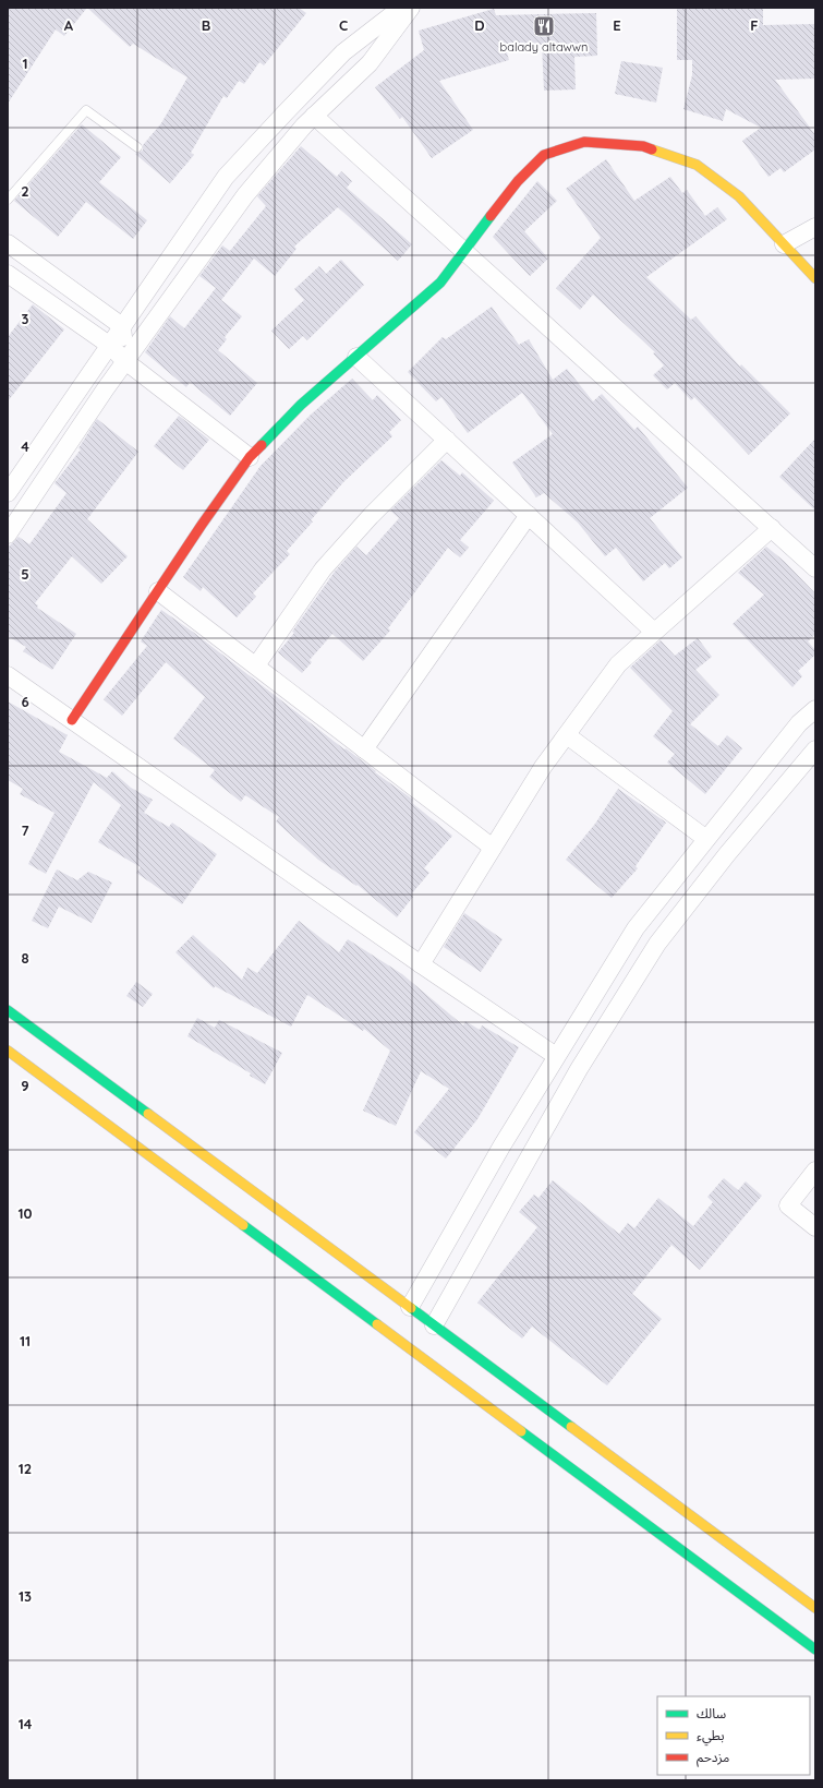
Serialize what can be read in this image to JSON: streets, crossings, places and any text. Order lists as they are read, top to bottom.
{
  "places": {
    "restaurant": ["balady altawwn"]
  },
  "legend": ["سالك", "بطيء", "مزدحم"],
  "grid": {
    "columns": [
      "A",
      "B",
      "C",
      "D",
      "E",
      "F"
    ],
    "rows": [
      "1",
      "2",
      "3",
      "4",
      "5",
      "6",
      "7",
      "8",
      "9",
      "10",
      "11",
      "12",
      "13",
      "14"
    ]
  }
}
